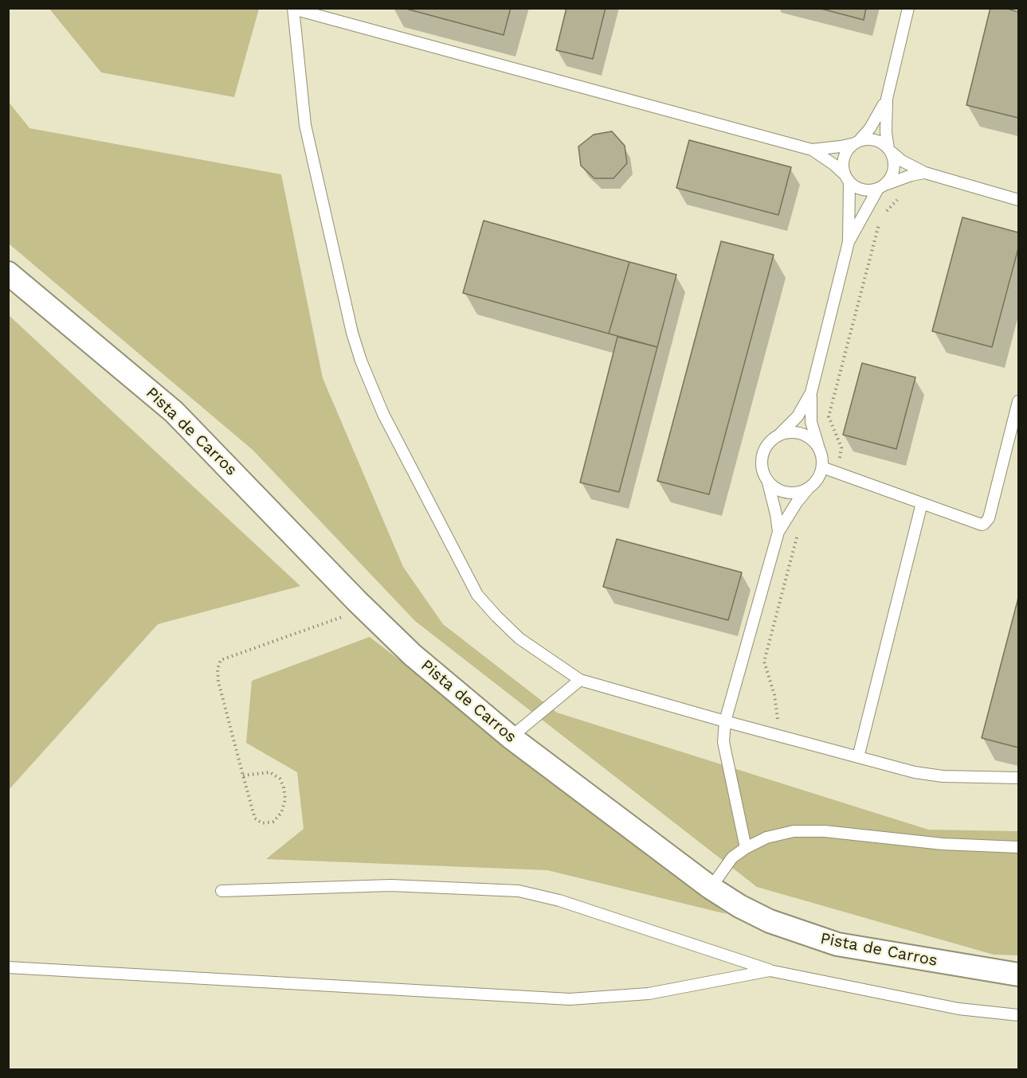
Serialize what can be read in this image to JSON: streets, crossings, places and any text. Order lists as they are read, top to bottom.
{
  "streets": {
    "street": ["Pista de Carros"]
  }
}
